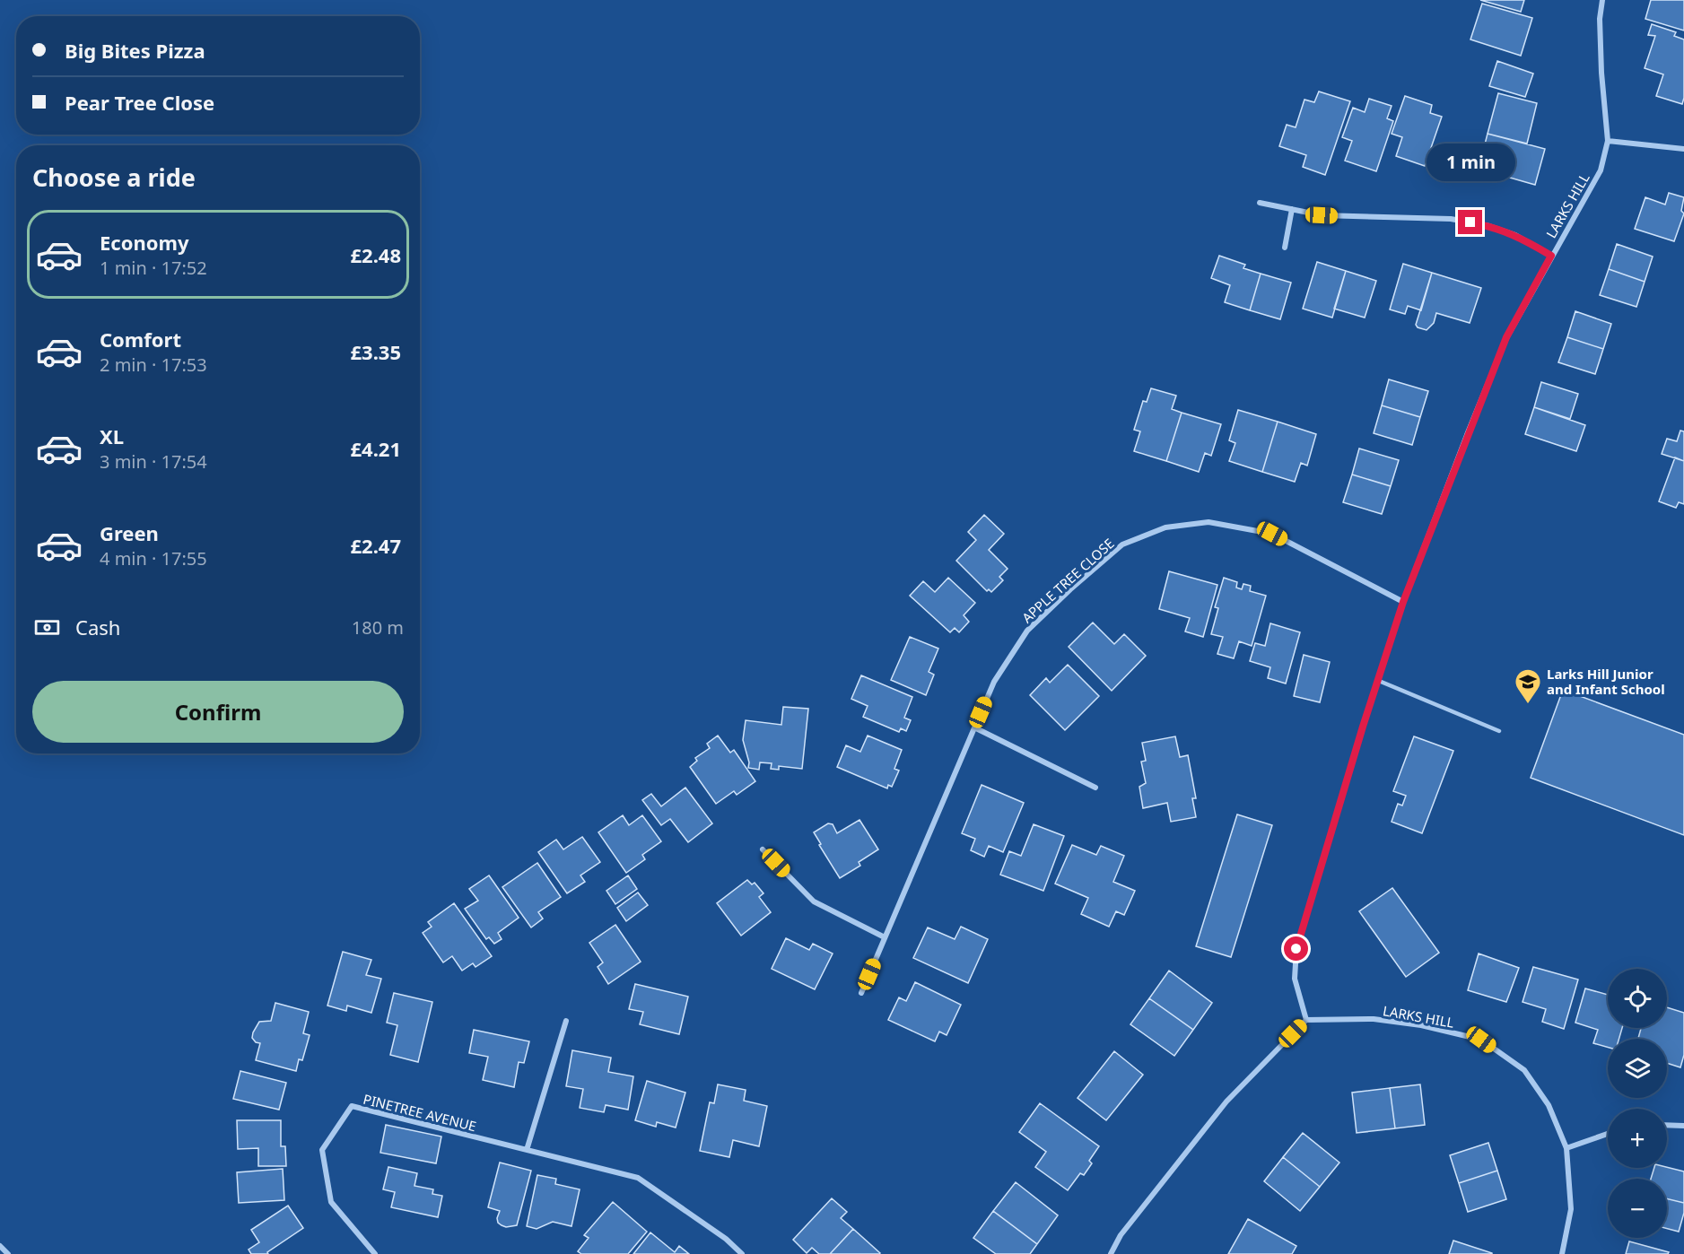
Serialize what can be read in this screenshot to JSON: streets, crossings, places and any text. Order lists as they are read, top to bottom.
{
  "streets": {
    "street": ["LARKS HILL", "APPLE TREE CLOSE", "PINETREE AVENUE"]
  },
  "crossings": [
    ["LARKS HILL", "APPLE TREE CLOSE"]
  ],
  "places": {
    "school or university": ["Larks Hill Junior and Infant School"]
  },
  "page": {
    "banner": ["Big Bites Pizza", "Pear Tree Close"],
    "bubble": "1 min",
    "heading": "Choose a ride",
    "list": [
      {
        "name": "Economy",
        "note": "1 min · 17:52",
        "value": "£2.48"
      },
      {
        "name": "Comfort",
        "note": "2 min · 17:53",
        "value": "£3.35"
      },
      {
        "name": "XL",
        "note": "3 min · 17:54",
        "value": "£4.21"
      },
      {
        "name": "Green",
        "note": "4 min · 17:55",
        "value": "£2.47"
      }
    ],
    "pay": ["Cash", "180 m"],
    "buttons": "Confirm",
    "map_buttons": ["+", "−"]
  }
}
